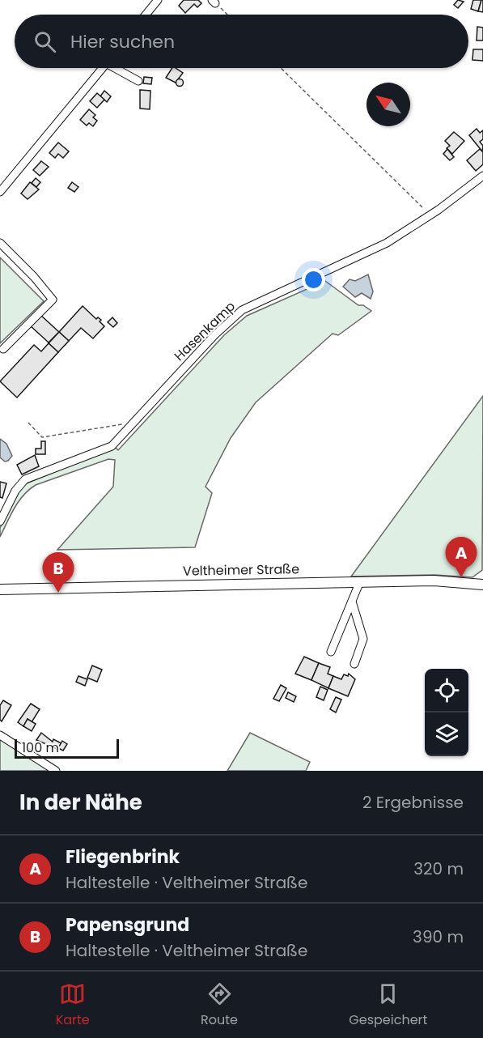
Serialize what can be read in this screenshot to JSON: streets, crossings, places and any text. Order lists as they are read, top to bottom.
{
  "streets": {
    "main road": ["Veltheimer Straße"],
    "street": ["Hasenkamp"]
  },
  "scale_bar": "100 m",
  "north": "top left",
  "page": {
    "search": "Hier suchen",
    "pins": ["A", "B"],
    "scale": "100 m",
    "heading": ["In der Nähe", "2 Ergebnisse"],
    "list": [
      {
        "mark": "A",
        "name": "Fliegenbrink",
        "note": "Haltestelle · Veltheimer Straße",
        "value": "320 m"
      },
      {
        "mark": "B",
        "name": "Papensgrund",
        "note": "Haltestelle · Veltheimer Straße",
        "value": "390 m"
      }
    ],
    "nav": ["Karte", "Route", "Gespeichert"]
  }
}
